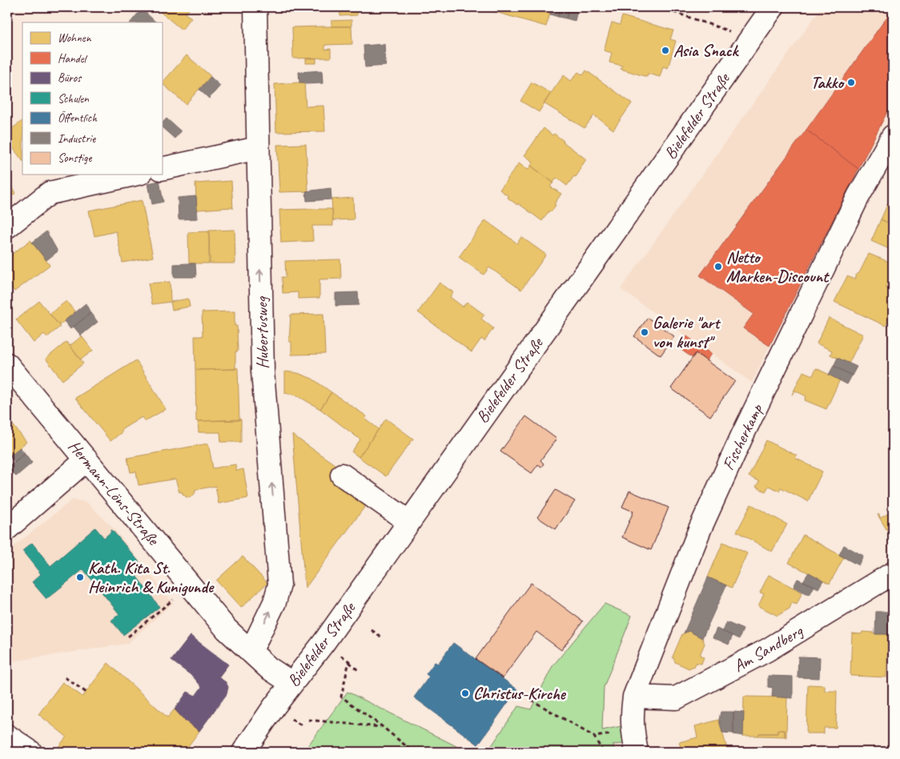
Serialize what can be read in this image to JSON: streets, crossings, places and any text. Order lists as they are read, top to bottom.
{
  "streets": {
    "street": [
      "Bielefelder Straße",
      "Hubertusweg",
      "Fischerkamp",
      "Hermann-Löns-Straße",
      "Am Sandberg"
    ]
  },
  "crossings": [
    ["Bielefelder Straße", "Hermann-Löns-Straße"],
    ["Hubertusweg", "Hermann-Löns-Straße"],
    ["Fischerkamp", "Am Sandberg"]
  ],
  "one_way": ["Hubertusweg"],
  "places": [
    "Asia Snack",
    "Takko",
    "Netto Marken-Discount",
    "Galerie \"art von kunst\"",
    "Kath. Kita St. Heinrich & Kunigunde",
    "Christus-Kirche"
  ],
  "legend": [
    "Wohnen",
    "Handel",
    "Büros",
    "Schulen",
    "Öffentlich",
    "Industrie",
    "Sonstige"
  ]
}
